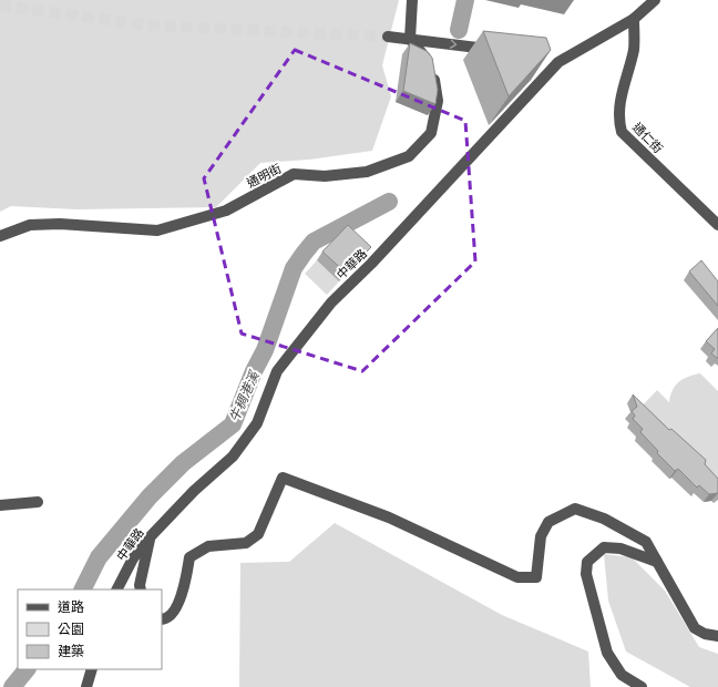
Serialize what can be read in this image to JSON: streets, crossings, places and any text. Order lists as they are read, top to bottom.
{
  "streets": {
    "street": ["通仁街", "通明街", "中華路"]
  },
  "crossings": [
    ["通仁街", "中華路"]
  ],
  "water": ["牛稠港溪"],
  "legend": ["道路", "公園", "建築"]
}
